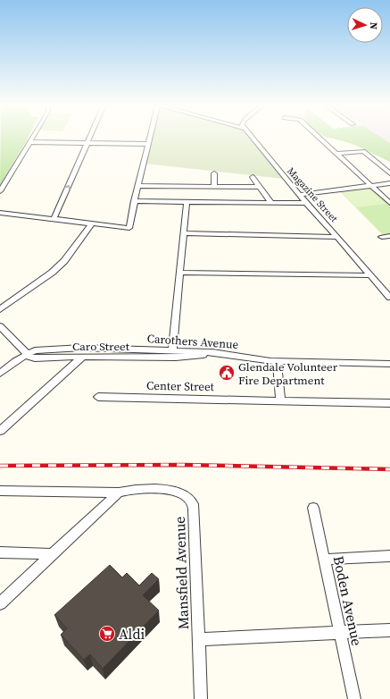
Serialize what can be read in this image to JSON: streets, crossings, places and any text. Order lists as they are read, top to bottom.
{
  "streets": {
    "street": [
      "Magazine Street",
      "Carothers Avenue",
      "Caro Street",
      "Center Street",
      "Mansfield Avenue",
      "Boden Avenue"
    ]
  },
  "crossings": [
    ["Carothers Avenue", "Caro Street"]
  ],
  "places": {
    "public building": ["Glendale Volunteer Fire Department"],
    "supermarket": ["Aldi"]
  },
  "north": "right"
}
